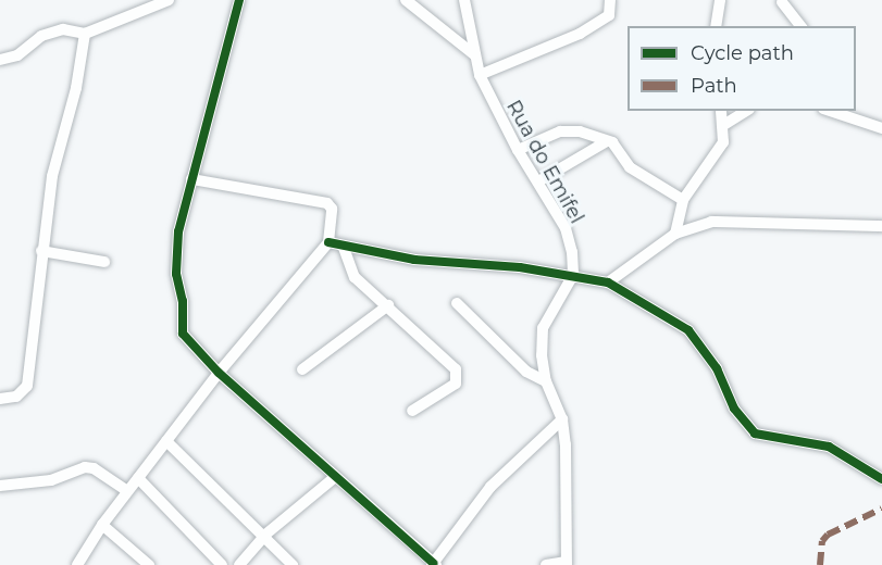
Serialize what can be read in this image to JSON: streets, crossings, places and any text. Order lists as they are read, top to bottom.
{
  "streets": {
    "street": ["Rua do Emifel"]
  },
  "legend": ["Cycle path", "Path"]
}
